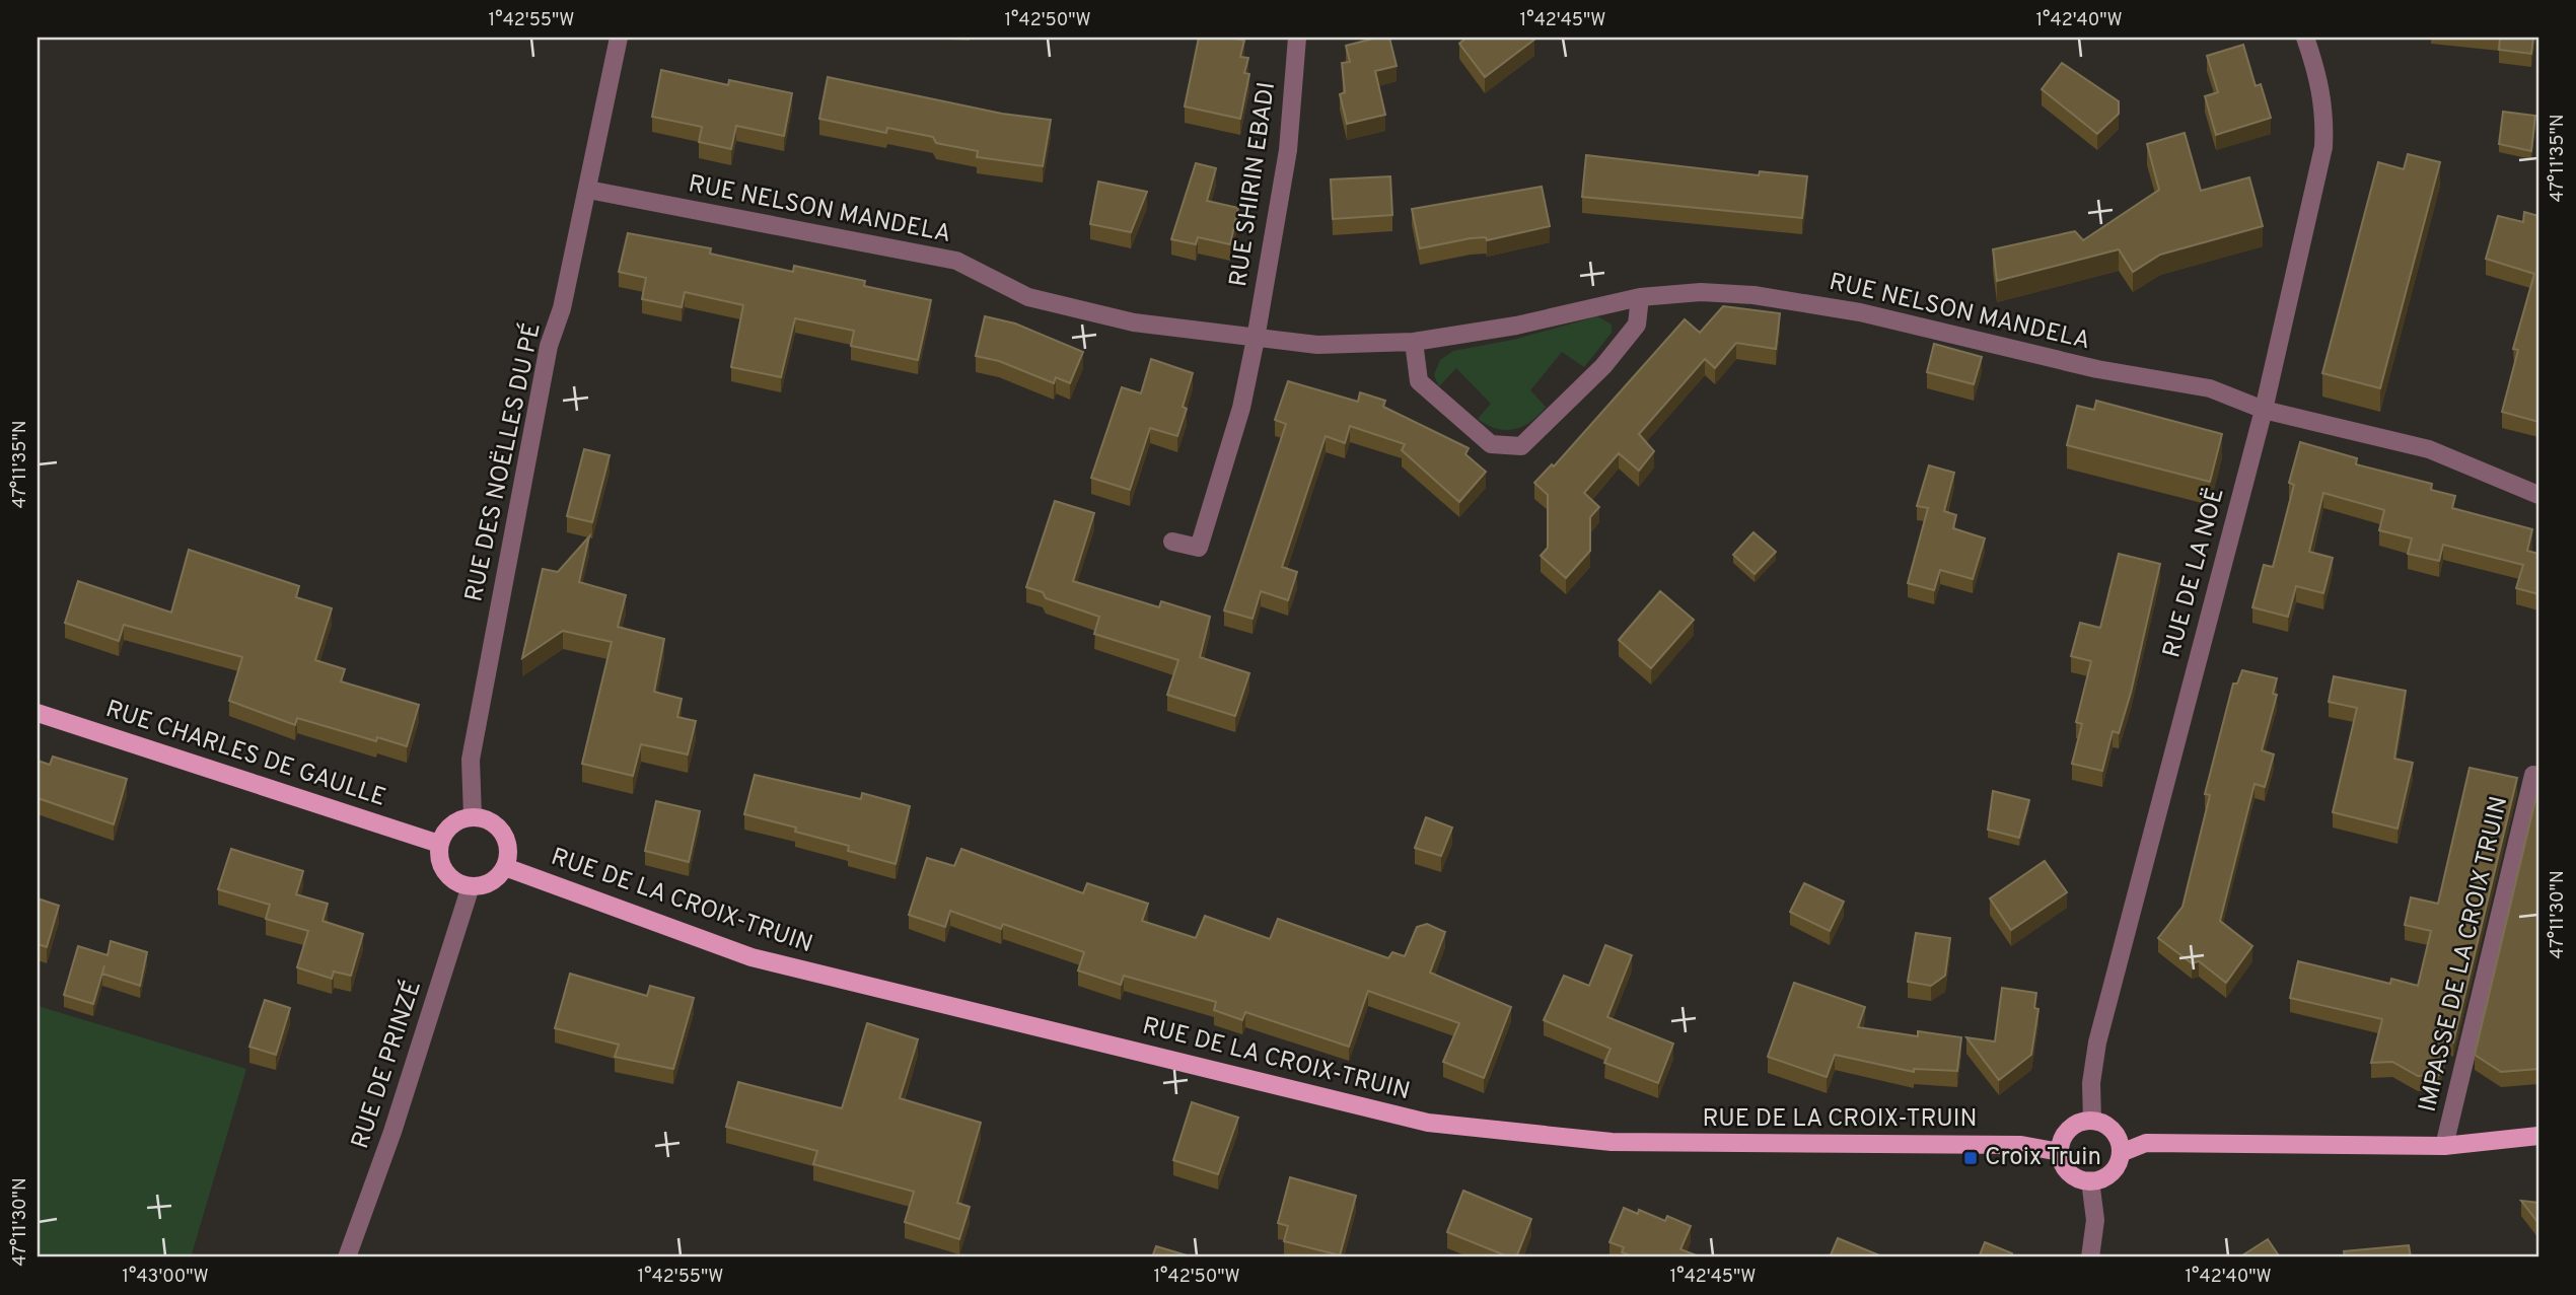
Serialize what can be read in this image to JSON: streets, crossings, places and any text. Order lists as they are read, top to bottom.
{
  "streets": {
    "main road": ["RUE CHARLES DE GAULLE", "RUE DE LA CROIX-TRUIN"],
    "street": [
      "RUE SHIRIN EBADI",
      "RUE NELSON MANDELA",
      "RUE DES NOËLLES DU PÉ",
      "RUE DE LA NOË",
      "IMPASSE DE LA CROIX TRUIN",
      "RUE DE PRINZÉ"
    ]
  },
  "crossings": [
    ["RUE SHIRIN EBADI", "RUE NELSON MANDELA"],
    ["RUE NELSON MANDELA", "RUE DES NOËLLES DU PÉ"],
    ["RUE NELSON MANDELA", "RUE DE LA NOË"],
    ["RUE DES NOËLLES DU PÉ", "RUE CHARLES DE GAULLE"],
    ["RUE DES NOËLLES DU PÉ", "RUE DE LA CROIX-TRUIN"],
    ["RUE DES NOËLLES DU PÉ", "RUE DE PRINZÉ"],
    ["RUE DE LA NOË", "RUE DE LA CROIX-TRUIN"],
    ["RUE CHARLES DE GAULLE", "RUE DE LA CROIX-TRUIN"],
    ["RUE CHARLES DE GAULLE", "RUE DE PRINZÉ"],
    ["RUE DE LA CROIX-TRUIN", "RUE DE PRINZÉ"]
  ],
  "places": {
    "transit": ["Croix Truin"]
  },
  "coordinates": [
    "1°42'55\"W",
    "1°42'50\"W",
    "1°42'45\"W",
    "1°42'40\"W",
    "47°11'35\"N",
    "47°11'30\"N",
    "1°43'00\"W"
  ]
}
